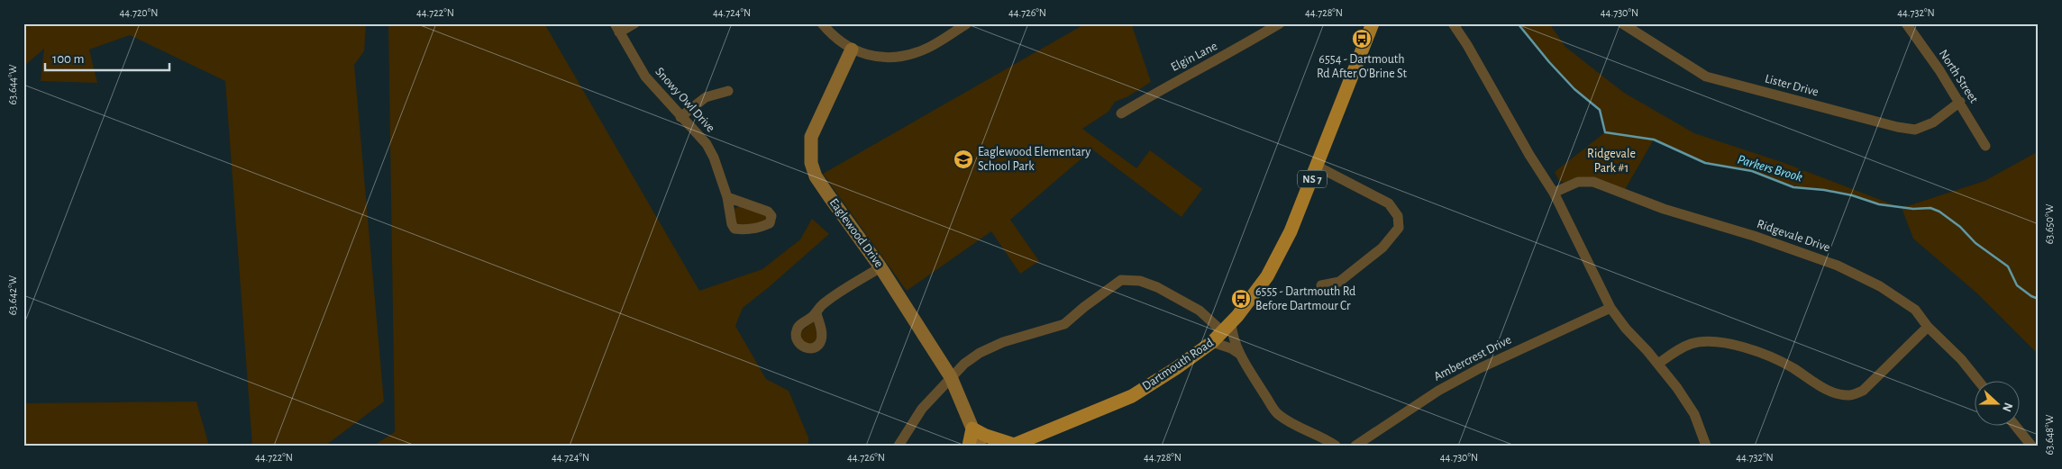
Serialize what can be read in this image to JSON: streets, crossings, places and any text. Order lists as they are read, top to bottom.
{
  "streets": {
    "main road": ["NS 7", "Dartmouth Road"],
    "street": [
      "Elgin Lane",
      "North Street",
      "Lister Drive",
      "Snowy Owl Drive",
      "Eaglewood Drive",
      "Ridgevale Drive",
      "Ambercrest Drive"
    ]
  },
  "crossings": [
    ["North Street", "Lister Drive"]
  ],
  "water": ["Parkers Brook"],
  "parks": ["Ridgevale Park #1"],
  "places": {
    "bus stop": ["6554 - Dartmouth Rd After O'Brine St", "6555 - Dartmouth Rd Before Dartmour Cr"],
    "school or university": ["Eaglewood Elementary School Park"]
  },
  "scale_bar": "100 m",
  "north": "right",
  "coordinates": [
    "44.720°N",
    "44.722°N",
    "44.724°N",
    "44.726°N",
    "44.728°N",
    "44.730°N",
    "44.732°N",
    "63.644°W",
    "63.650°W",
    "63.642°W",
    "63.648°W"
  ]
}
